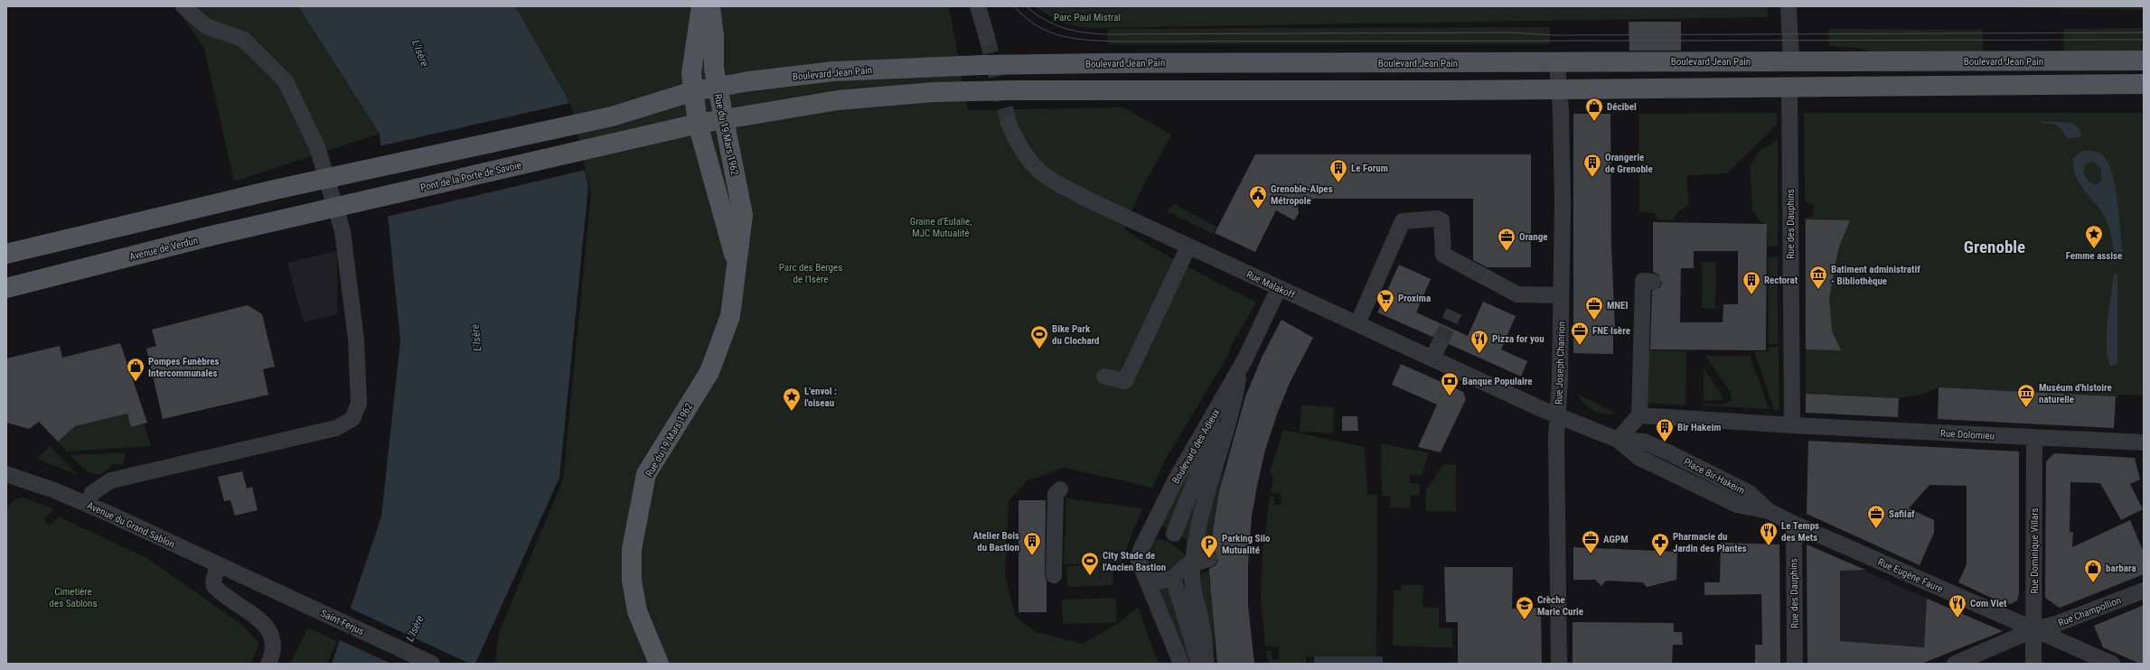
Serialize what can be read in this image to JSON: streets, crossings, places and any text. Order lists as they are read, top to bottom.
{
  "streets": {
    "main road": [
      "Boulevard Jean Pain",
      "Rue du 19 Mars 1962",
      "Pont de la Porte de Savoie",
      "Avenue de Verdun"
    ],
    "street": [
      "Rue des Dauphins",
      "Rue Malakoff",
      "Rue Joseph Chanrion",
      "Rue Dolomieu",
      "Boulevard des Adieux",
      "Place Bir-Hakeim",
      "Avenue du Grand Sablon",
      "Rue Dominique Villars",
      "Rue Eugène Faure",
      "Rue Champollion",
      "Saint-Ferjus"
    ]
  },
  "crossings": [
    ["Boulevard Jean Pain", "Rue du 19 Mars 1962"],
    ["Boulevard Jean Pain", "Rue Joseph Chanrion"],
    ["Rue du 19 Mars 1962", "Pont de la Porte de Savoie"],
    ["Pont de la Porte de Savoie", "Avenue de Verdun"],
    ["Rue des Dauphins", "Rue Dolomieu"],
    ["Rue des Dauphins", "Rue Eugène Faure"],
    ["Rue Malakoff", "Rue Joseph Chanrion"],
    ["Rue Malakoff", "Boulevard des Adieux"],
    ["Rue Malakoff", "Place Bir-Hakeim"],
    ["Rue Joseph Chanrion", "Place Bir-Hakeim"],
    ["Rue Dolomieu", "Rue Dominique Villars"],
    ["Place Bir-Hakeim", "Rue Eugène Faure"],
    ["Avenue du Grand Sablon", "Saint-Ferjus"],
    ["Rue Dominique Villars", "Rue Eugène Faure"],
    ["Rue Dominique Villars", "Rue Champollion"],
    ["Rue Eugène Faure", "Rue Champollion"]
  ],
  "districts": ["Grenoble"],
  "water": ["L'Isère"],
  "parks": [
    "Parc Paul Mistral",
    "Graine d'Eulalie, MJC Mutualité",
    "Parc des Berges de l'Isère",
    "Cimetière des Sablons"
  ],
  "places": {
    "shop": ["Décibel", "Pompes Funèbres Intercommunales", "barbara"],
    "building": [
      "Orangerie de Grenoble",
      "Le Forum",
      "Rectorat",
      "Bir Hakeim",
      "Atelier Bois du Bastion"
    ],
    "public building": ["Grenoble-Alpes Métropole"],
    "place": ["Femme assise", "L'envol : l'oiseau"],
    "office": [
      "Orange",
      "MNEI",
      "FNE Isère",
      "Safilaf",
      "AGPM"
    ],
    "museum": ["Batiment administratif - Bibliothèque", "Muséum d'histoire naturelle"],
    "supermarket": ["Proxima"],
    "sports": ["Bike Park du Clochard", "City Stade de l'Ancien Bastion"],
    "restaurant": ["Pizza for you", "Le Temps des Mets", "Cơm Viet"],
    "bank": ["Banque Populaire"],
    "pharmacy": ["Pharmacie du Jardin des Plantes"],
    "parking": ["Parking Silo Mutualité"],
    "school or university": ["Crèche Marie Curie"]
  }
}
